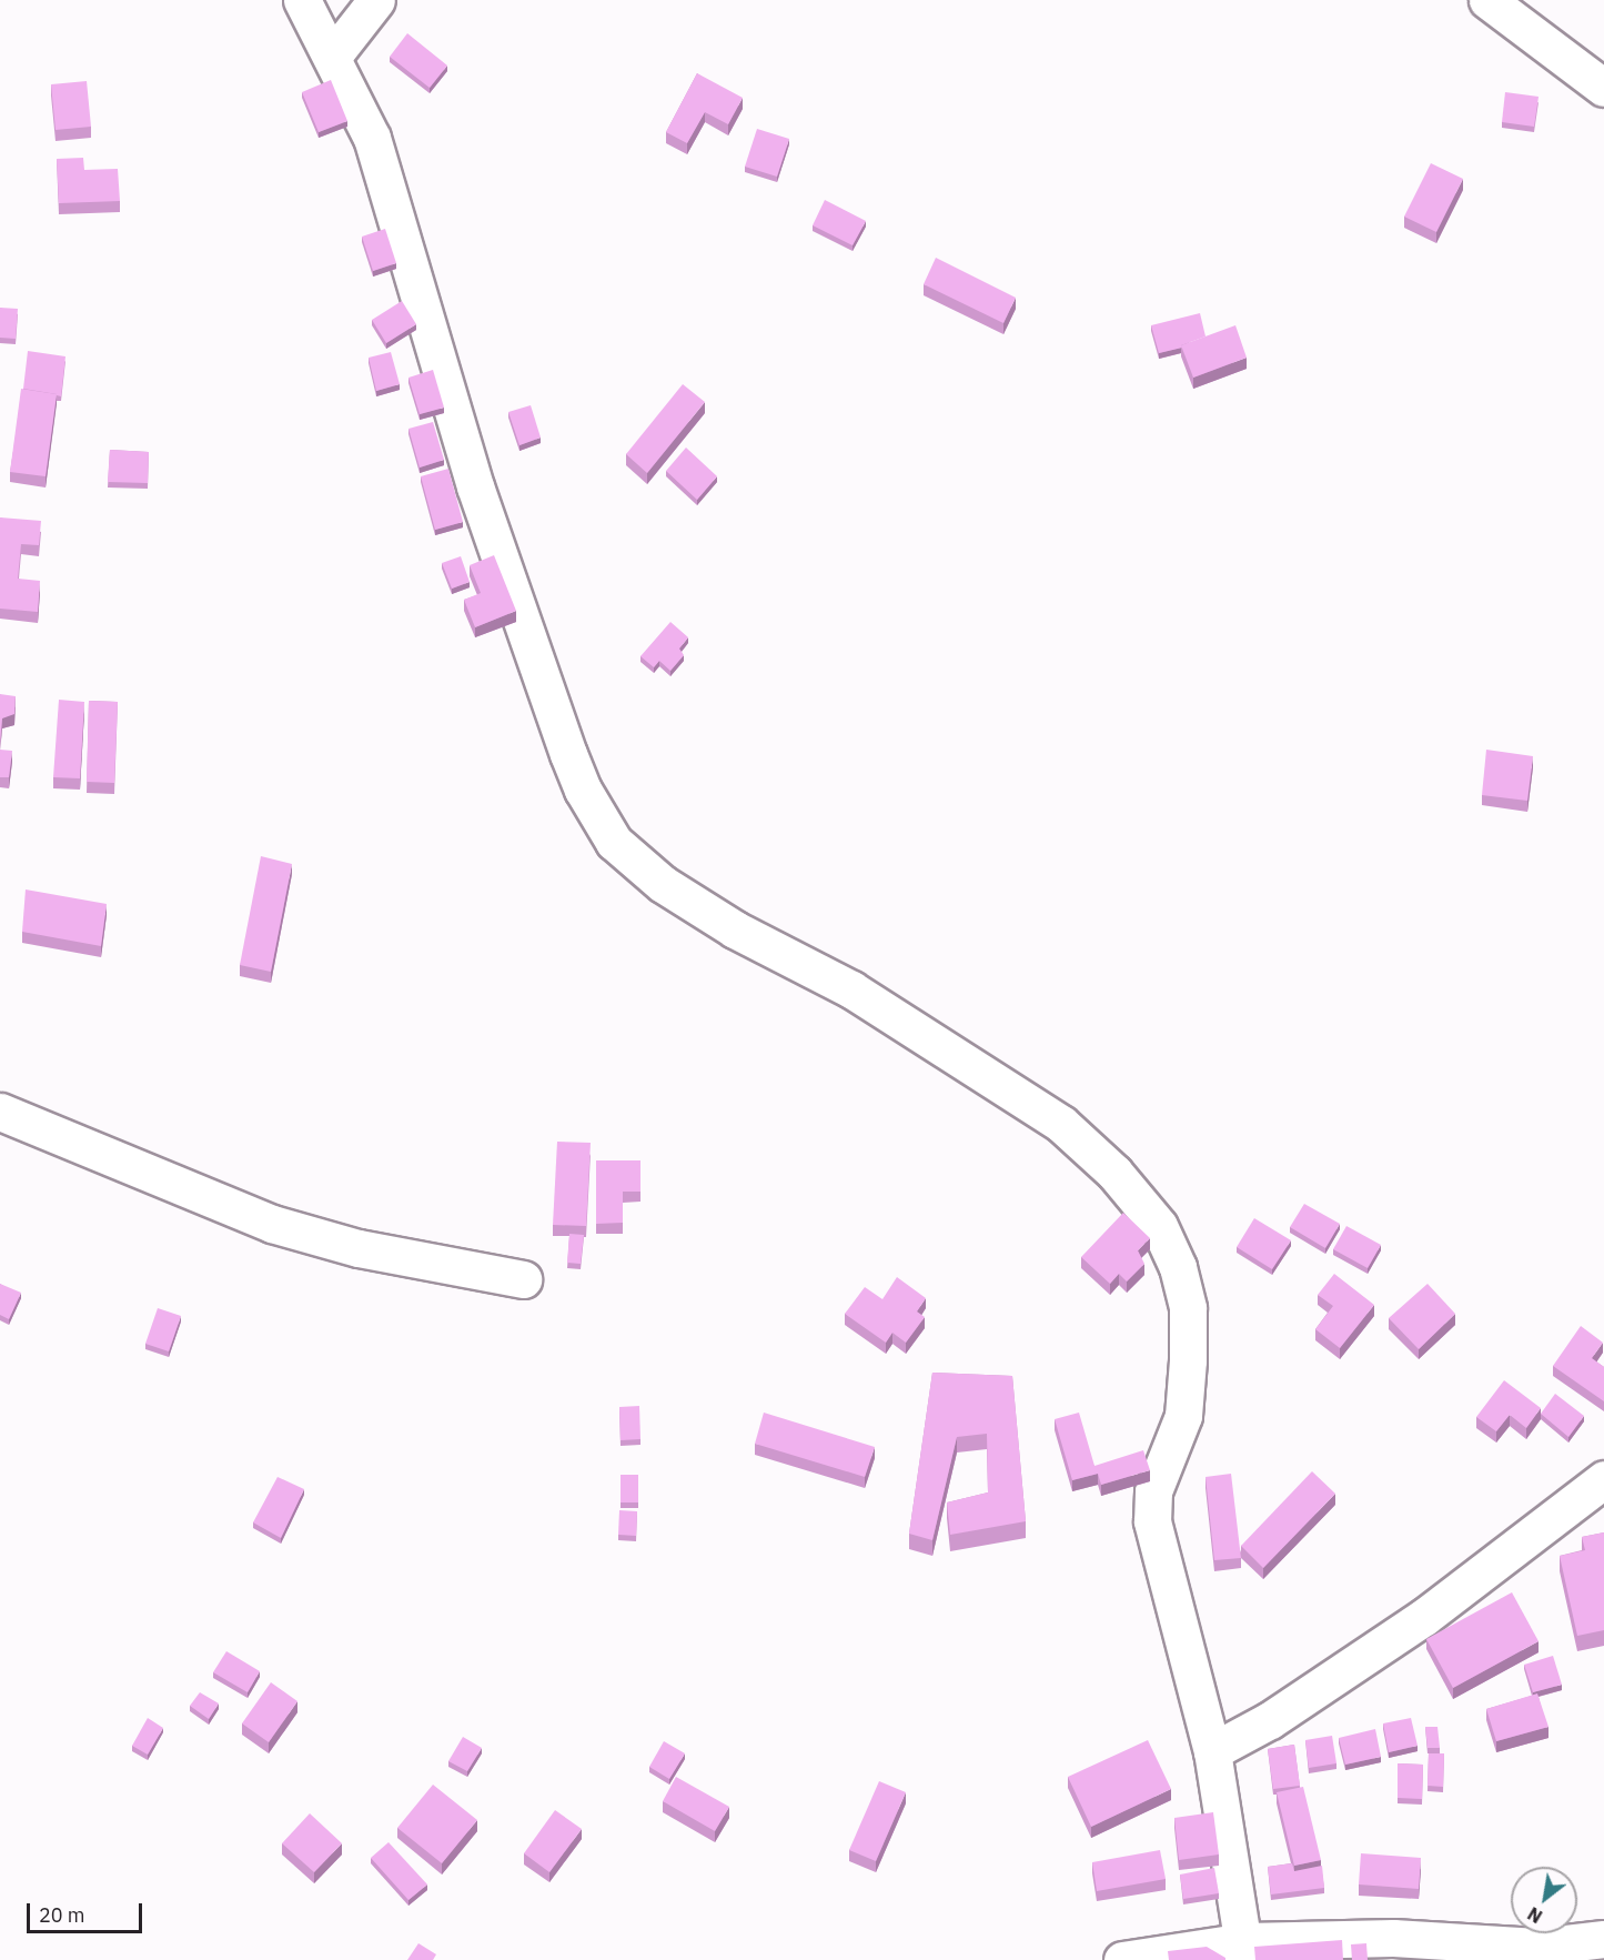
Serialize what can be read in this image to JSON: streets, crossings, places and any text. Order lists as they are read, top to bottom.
{
  "scale_bar": "20 m",
  "north": "bottom left"
}
